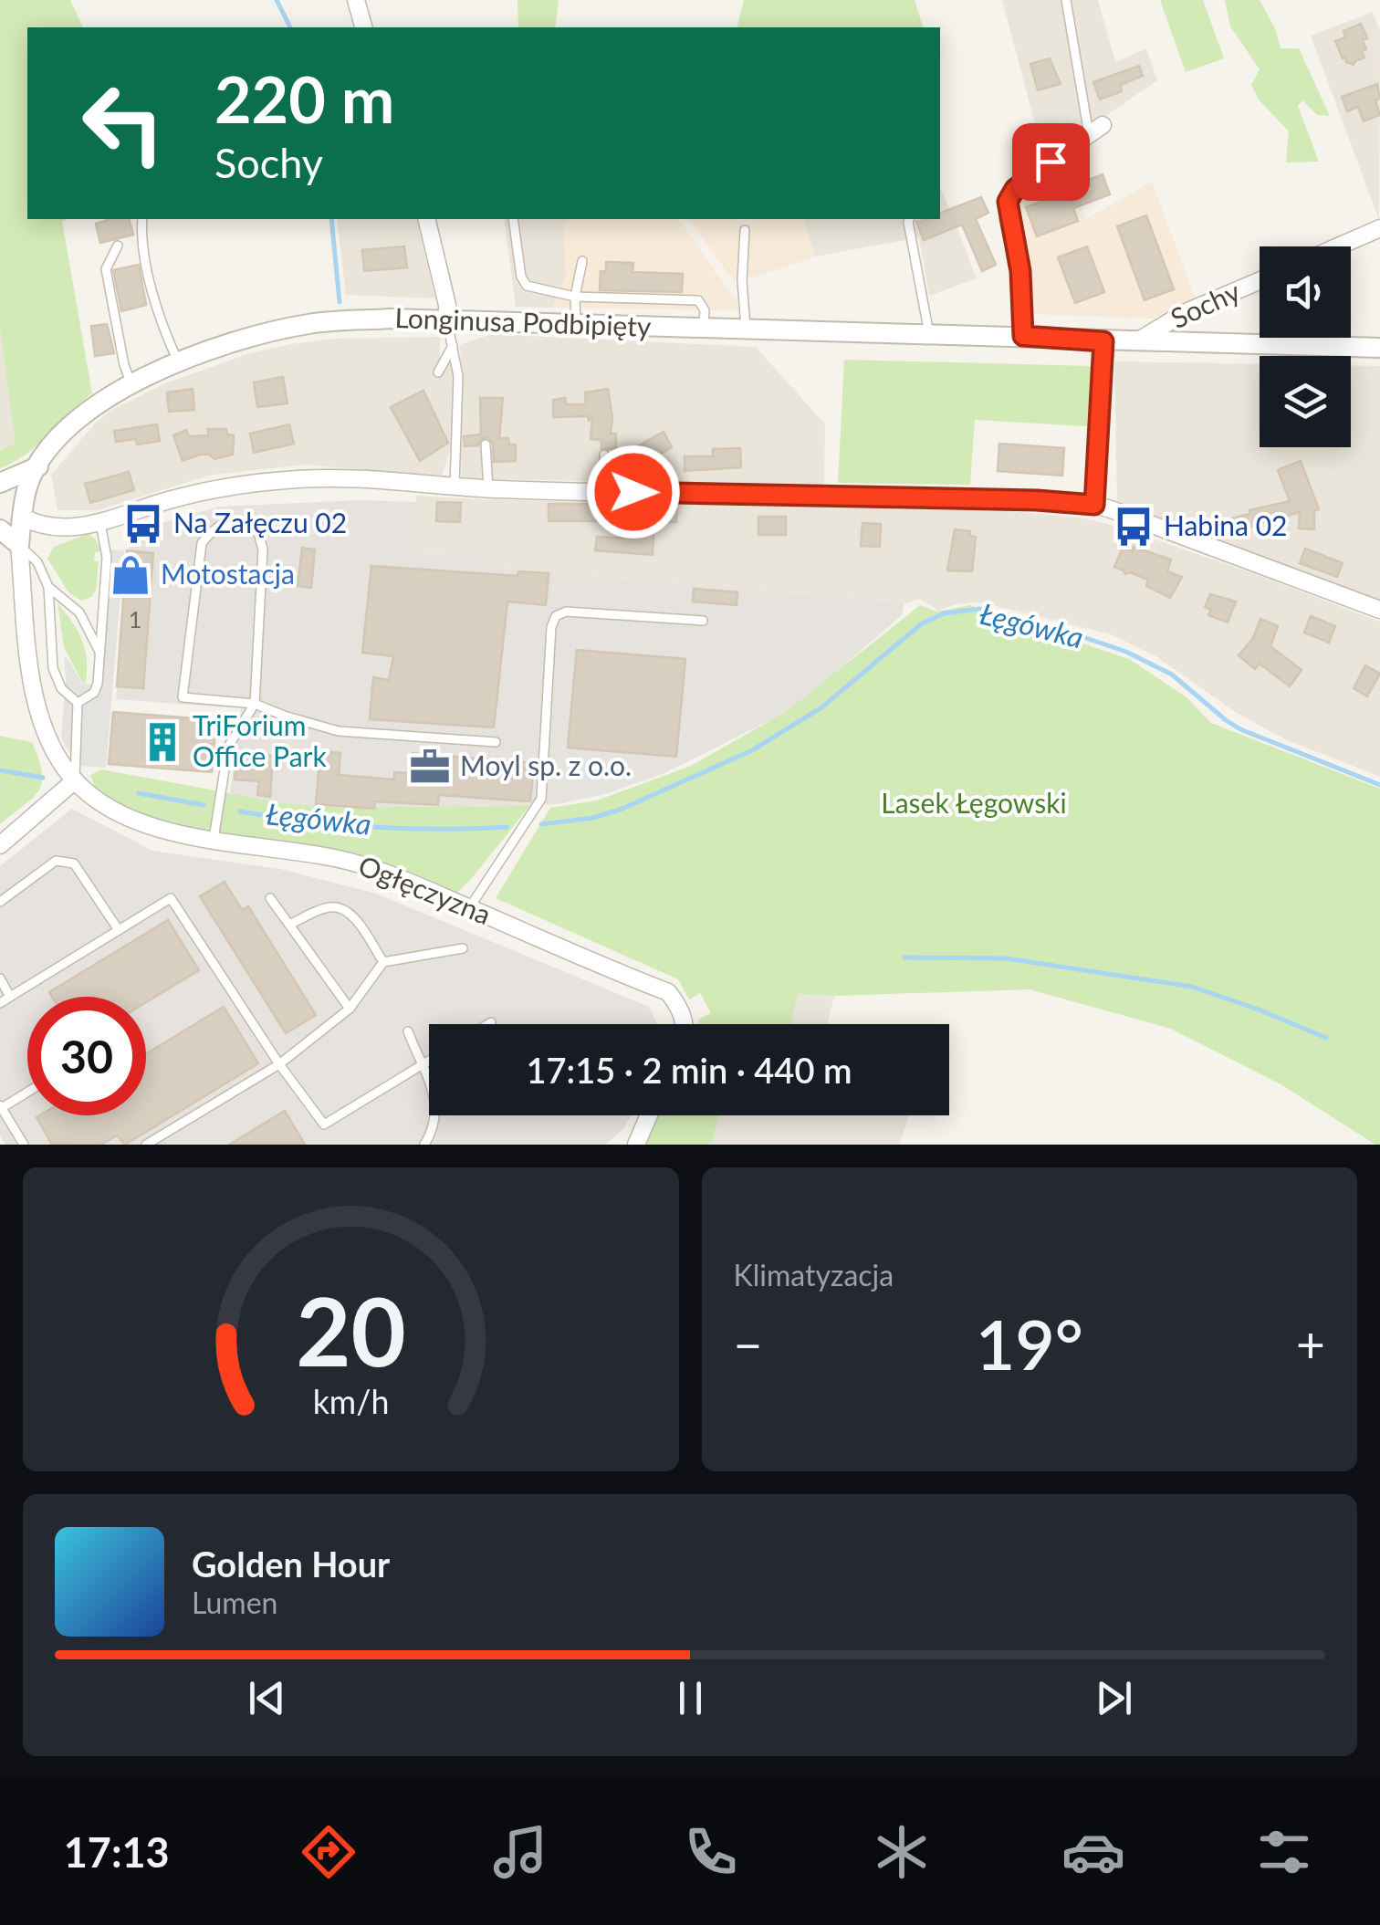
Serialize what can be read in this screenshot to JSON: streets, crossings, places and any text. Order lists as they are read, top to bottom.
{
  "streets": {
    "street": ["Sochy", "Longinusa Podbipięty", "Ogłęczyzna"]
  },
  "crossings": [
    ["Sochy", "Longinusa Podbipięty"],
    ["Longinusa Podbipięty", "Ogłęczyzna"]
  ],
  "water": ["Łęgówka"],
  "parks": ["Lasek Łęgowski"],
  "places": {
    "bus stop": ["Na Załęczu 02", "Habina 02"],
    "shop": ["Motostacja"],
    "building": ["TriForium Office Park"],
    "office": ["Moyl sp. z o.o."]
  },
  "house_numbers": ["1"],
  "page": {
    "turn": ["220 m", "Sochy"],
    "limit": "30",
    "trip": "17:15 · 2 min · 440 m",
    "tile": "Klimatyzacja",
    "heat": ["−", "19°", "+"],
    "song": ["Golden Hour", "Lumen"],
    "tabs": "17:13",
    "gauge": ["20", "km/h"]
  }
}
